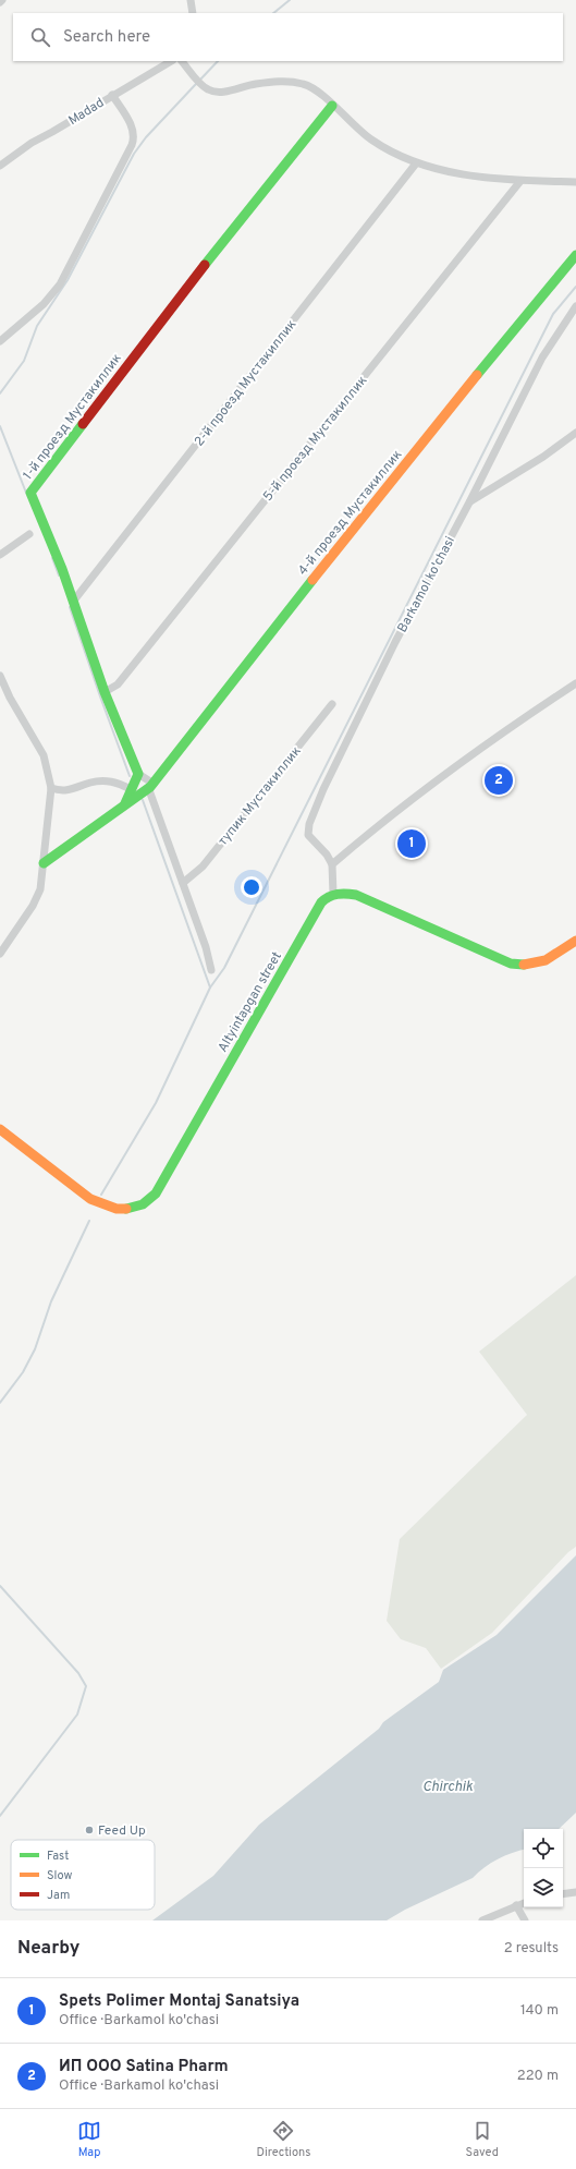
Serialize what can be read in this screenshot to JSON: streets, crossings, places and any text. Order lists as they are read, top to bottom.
{
  "streets": {
    "street": [
      "Madad",
      "2-й проезд Мустакиллик",
      "1-й проезд Мустакиллик",
      "5-й проезд Мустакиллик",
      "4-й проезд Мустакиллик",
      "Barkamol ko'chasi",
      "тупик Мустакиллик",
      "Altyintapgan street"
    ]
  },
  "crossings": [
    ["2-й проезд Мустакиллик", "1-й проезд Мустакиллик"],
    ["1-й проезд Мустакиллик", "5-й проезд Мустакиллик"]
  ],
  "water": ["Chirchik"],
  "places": ["Feed Up"],
  "legend": ["Fast", "Slow", "Jam"],
  "page": {
    "search": "Search here",
    "pins": ["2", "1"],
    "heading": ["Nearby", "2 results"],
    "list": [
      {
        "mark": "1",
        "name": "Spets Polimer Montaj Sanatsiya",
        "note": "Office · Barkamol ko'chasi",
        "value": "140 m"
      },
      {
        "mark": "2",
        "name": "ИП ООО Satina Pharm",
        "note": "Office · Barkamol ko'chasi",
        "value": "220 m"
      }
    ],
    "nav": ["Map", "Directions", "Saved"]
  }
}
